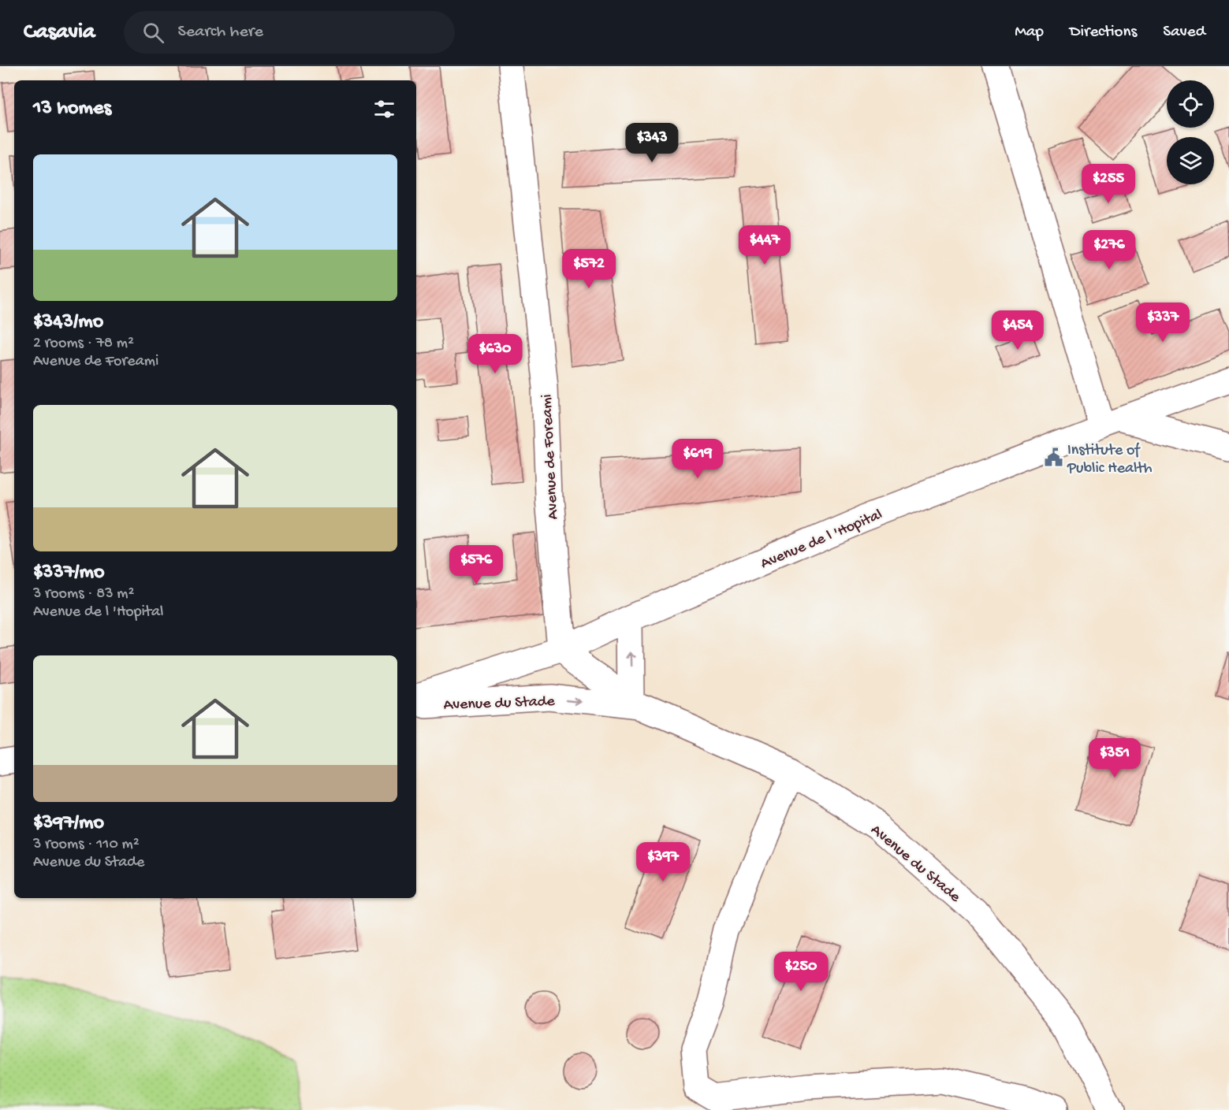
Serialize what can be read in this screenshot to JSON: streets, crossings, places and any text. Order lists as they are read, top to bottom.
{
  "streets": {
    "street": ["Avenue de Foreami", "Avenue de l 'Hopital", "Avenue du Stade"]
  },
  "crossings": [
    ["Avenue de Foreami", "Avenue de l 'Hopital"],
    ["Avenue de Foreami", "Avenue du Stade"],
    ["Avenue de l 'Hopital", "Avenue du Stade"]
  ],
  "places": {
    "public building": ["Institute of Public Health"]
  },
  "page": {
    "header": "Casavia",
    "search": "Search here",
    "nav": ["Map", "Directions", "Saved"],
    "heading": "13 homes",
    "price": [
      "$343",
      "$255",
      "$447",
      "$276",
      "$572",
      "$337",
      "$454",
      "$630",
      "$619",
      "$576",
      "$351",
      "$397",
      "$250"
    ],
    "list": [
      {
        "name": "$343/mo",
        "note": "2 rooms · 78 m² · Avenue de Foreami"
      },
      {
        "name": "$337/mo",
        "note": "3 rooms · 83 m² · Avenue de l 'Hopital"
      },
      {
        "name": "$397/mo",
        "note": "3 rooms · 110 m² · Avenue du Stade"
      }
    ]
  }
}
